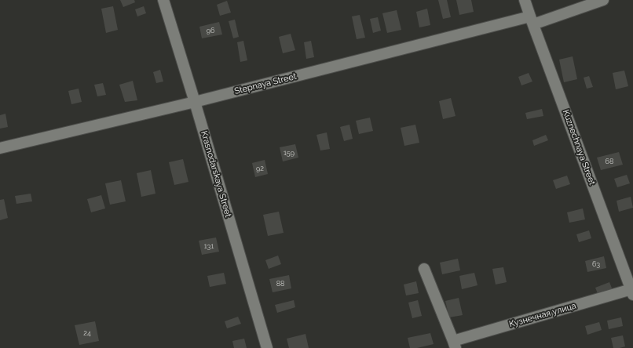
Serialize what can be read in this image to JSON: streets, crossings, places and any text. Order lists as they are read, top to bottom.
{
  "streets": {
    "street": [
      "Stepnaya Street",
      "Kuznechnaya Street",
      "Krasnodarskaya Street",
      "Кузнечная улица"
    ]
  },
  "crossings": [
    ["Stepnaya Street", "Kuznechnaya Street"],
    ["Stepnaya Street", "Krasnodarskaya Street"],
    ["Kuznechnaya Street", "Кузнечная улица"]
  ],
  "house_numbers": [
    "96",
    "159",
    "68",
    "92",
    "131",
    "63",
    "88",
    "24"
  ]
}
